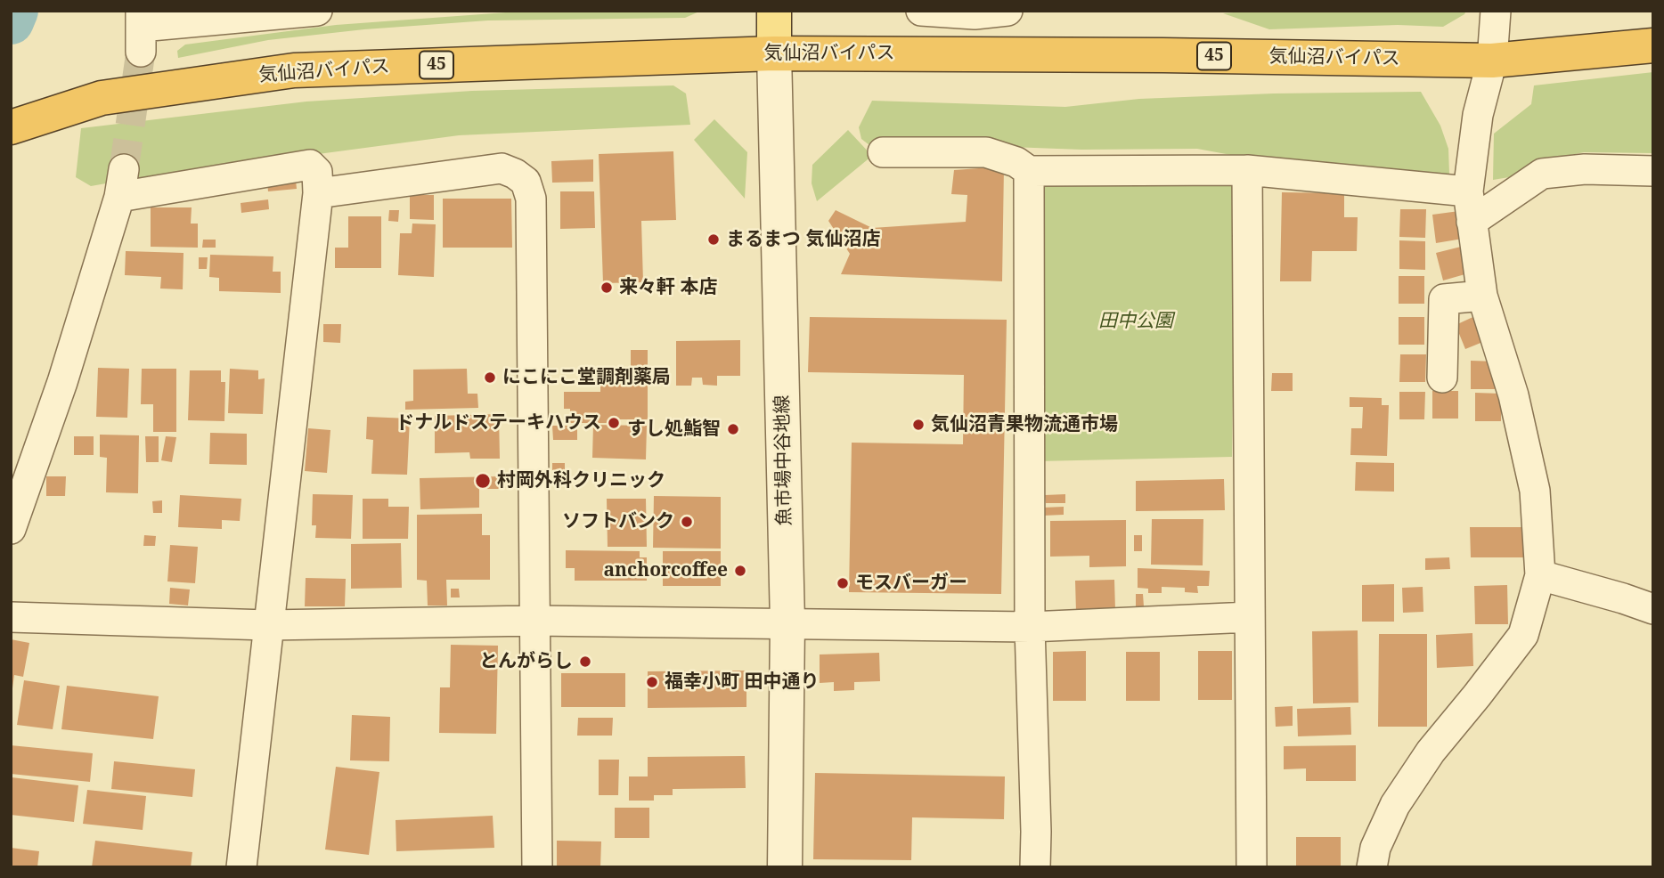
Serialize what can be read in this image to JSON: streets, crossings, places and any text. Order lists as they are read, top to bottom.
{
  "streets": {
    "highway": ["気仙沼バイパス", "45"],
    "street": ["魚市場中谷地線"]
  },
  "crossings": [
    ["気仙沼バイパス", "魚市場中谷地線"]
  ],
  "parks": ["田中公園"],
  "places": [
    "まるまつ 気仙沼店",
    "来々軒 本店",
    "にこにこ堂調剤薬局",
    "ドナルドステーキハウス",
    "気仙沼青果物流通市場",
    "すし処鮨智",
    "村岡外科クリニック",
    "ソフトバンク",
    "anchorcoffee",
    "モスバーガー",
    "とんがらし",
    "福幸小町 田中通り"
  ]
}
